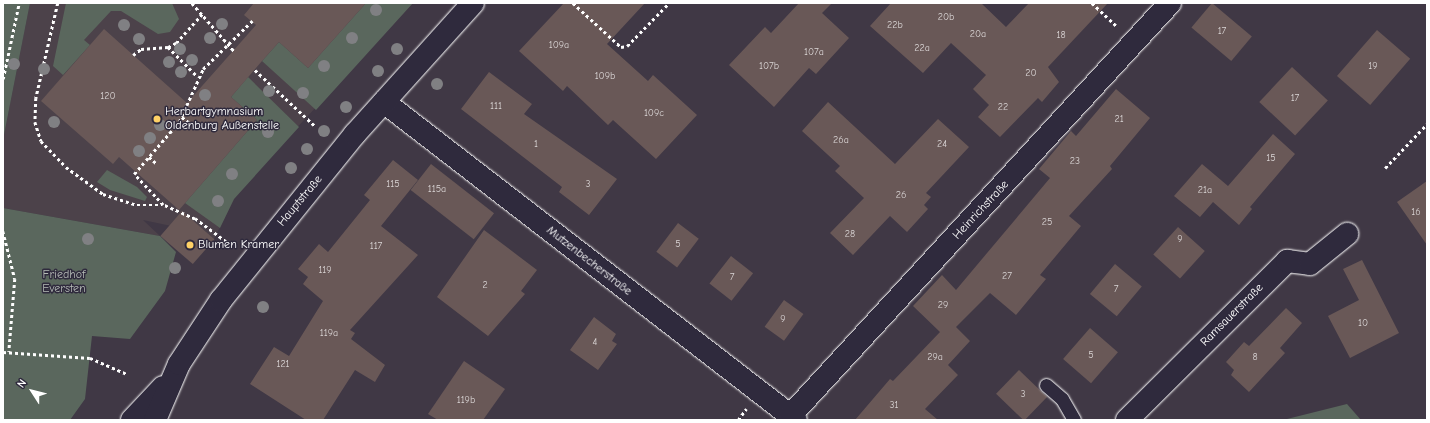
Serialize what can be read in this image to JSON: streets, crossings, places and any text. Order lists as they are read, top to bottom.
{
  "streets": {
    "street": [
      "Hauptstraße",
      "Heinrichstraße",
      "Mutzenbecherstraße",
      "Ramsauerstraße"
    ]
  },
  "crossings": [
    ["Hauptstraße", "Mutzenbecherstraße"],
    ["Heinrichstraße", "Mutzenbecherstraße"]
  ],
  "parks": ["Friedhof Eversten"],
  "places": ["Herbartgymnasium Oldenburg Außenstelle", "Blumen Kramer"],
  "house_numbers": [
    "20b",
    "22b",
    "17",
    "20a",
    "18",
    "109a",
    "22a",
    "107a",
    "107b",
    "19",
    "20",
    "109b",
    "120",
    "17",
    "111",
    "22",
    "109c",
    "21",
    "26a",
    "1",
    "24",
    "15",
    "23",
    "115",
    "3",
    "115a",
    "21a",
    "26",
    "16",
    "25",
    "28",
    "9",
    "5",
    "117",
    "119",
    "27",
    "7",
    "2",
    "7",
    "29",
    "9",
    "10",
    "119a",
    "4",
    "5",
    "29a",
    "8",
    "121",
    "3",
    "119b",
    "31"
  ],
  "north": "top left"
}
